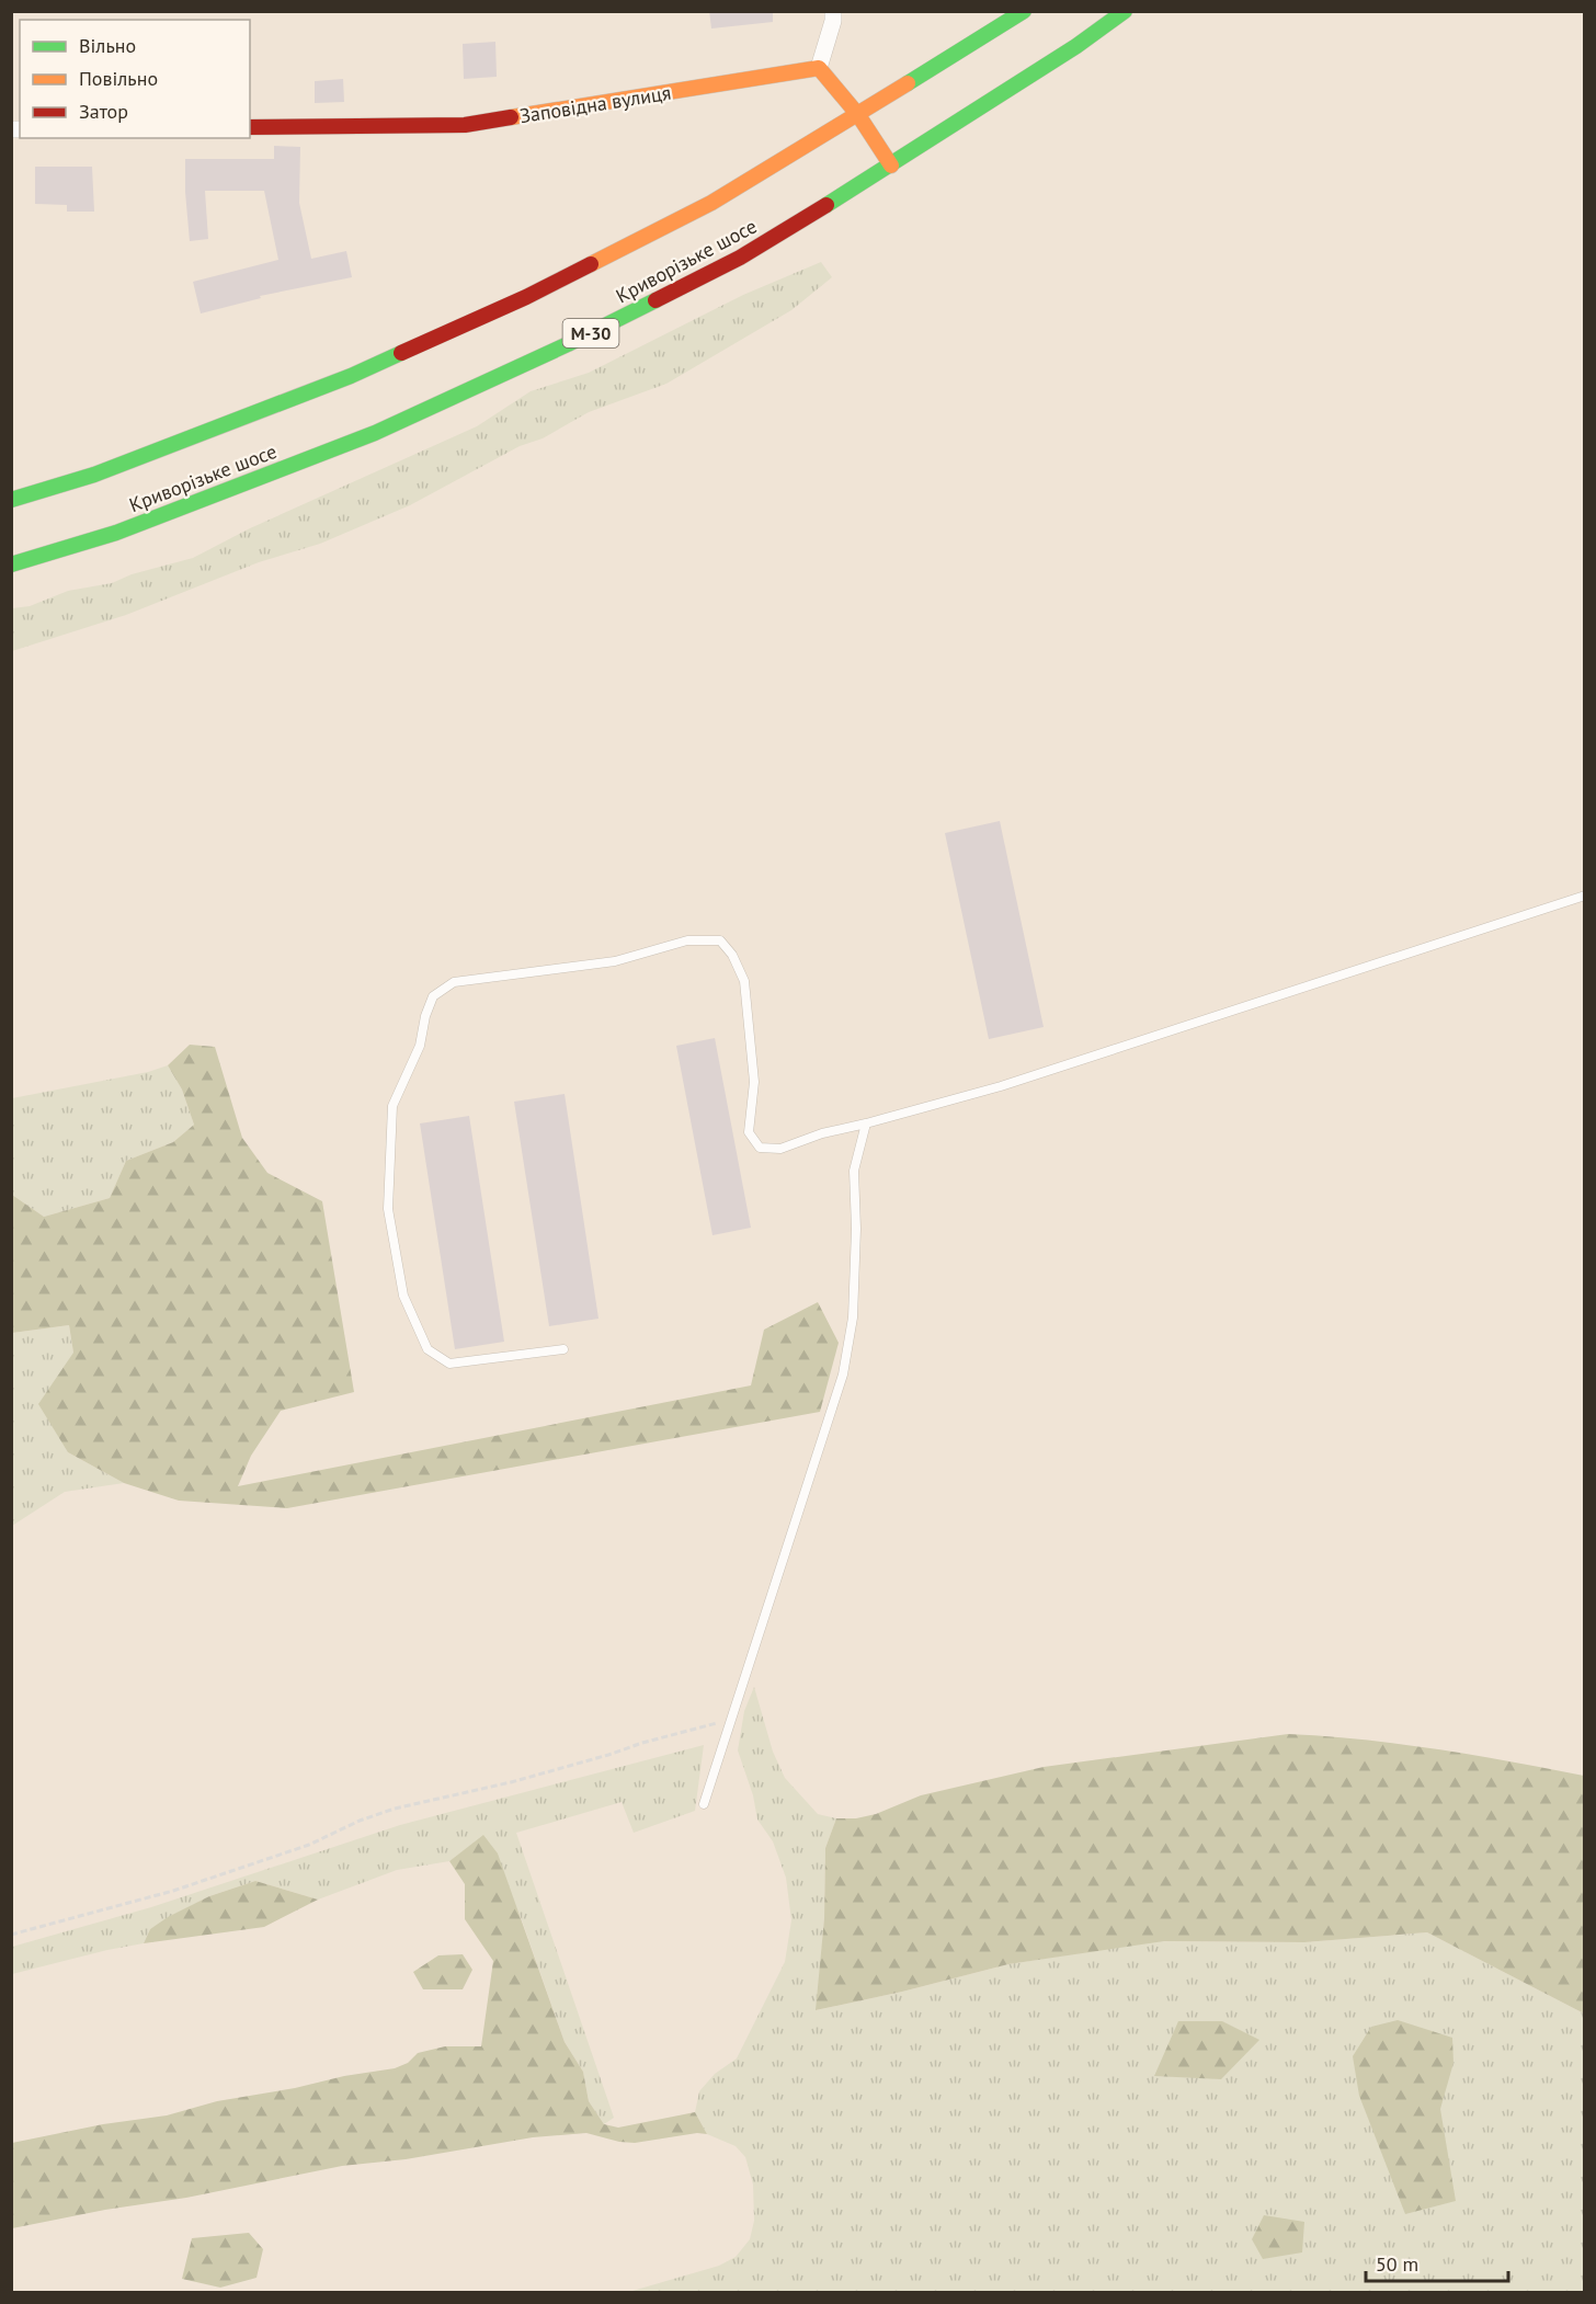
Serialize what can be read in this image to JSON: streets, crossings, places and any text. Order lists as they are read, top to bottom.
{
  "streets": {
    "main road": ["Заповідна вулиця", "Криворізьке шосе", "М-30"]
  },
  "legend": ["Вільно", "Повільно", "Затор"],
  "scale_bar": "50 m"
}
